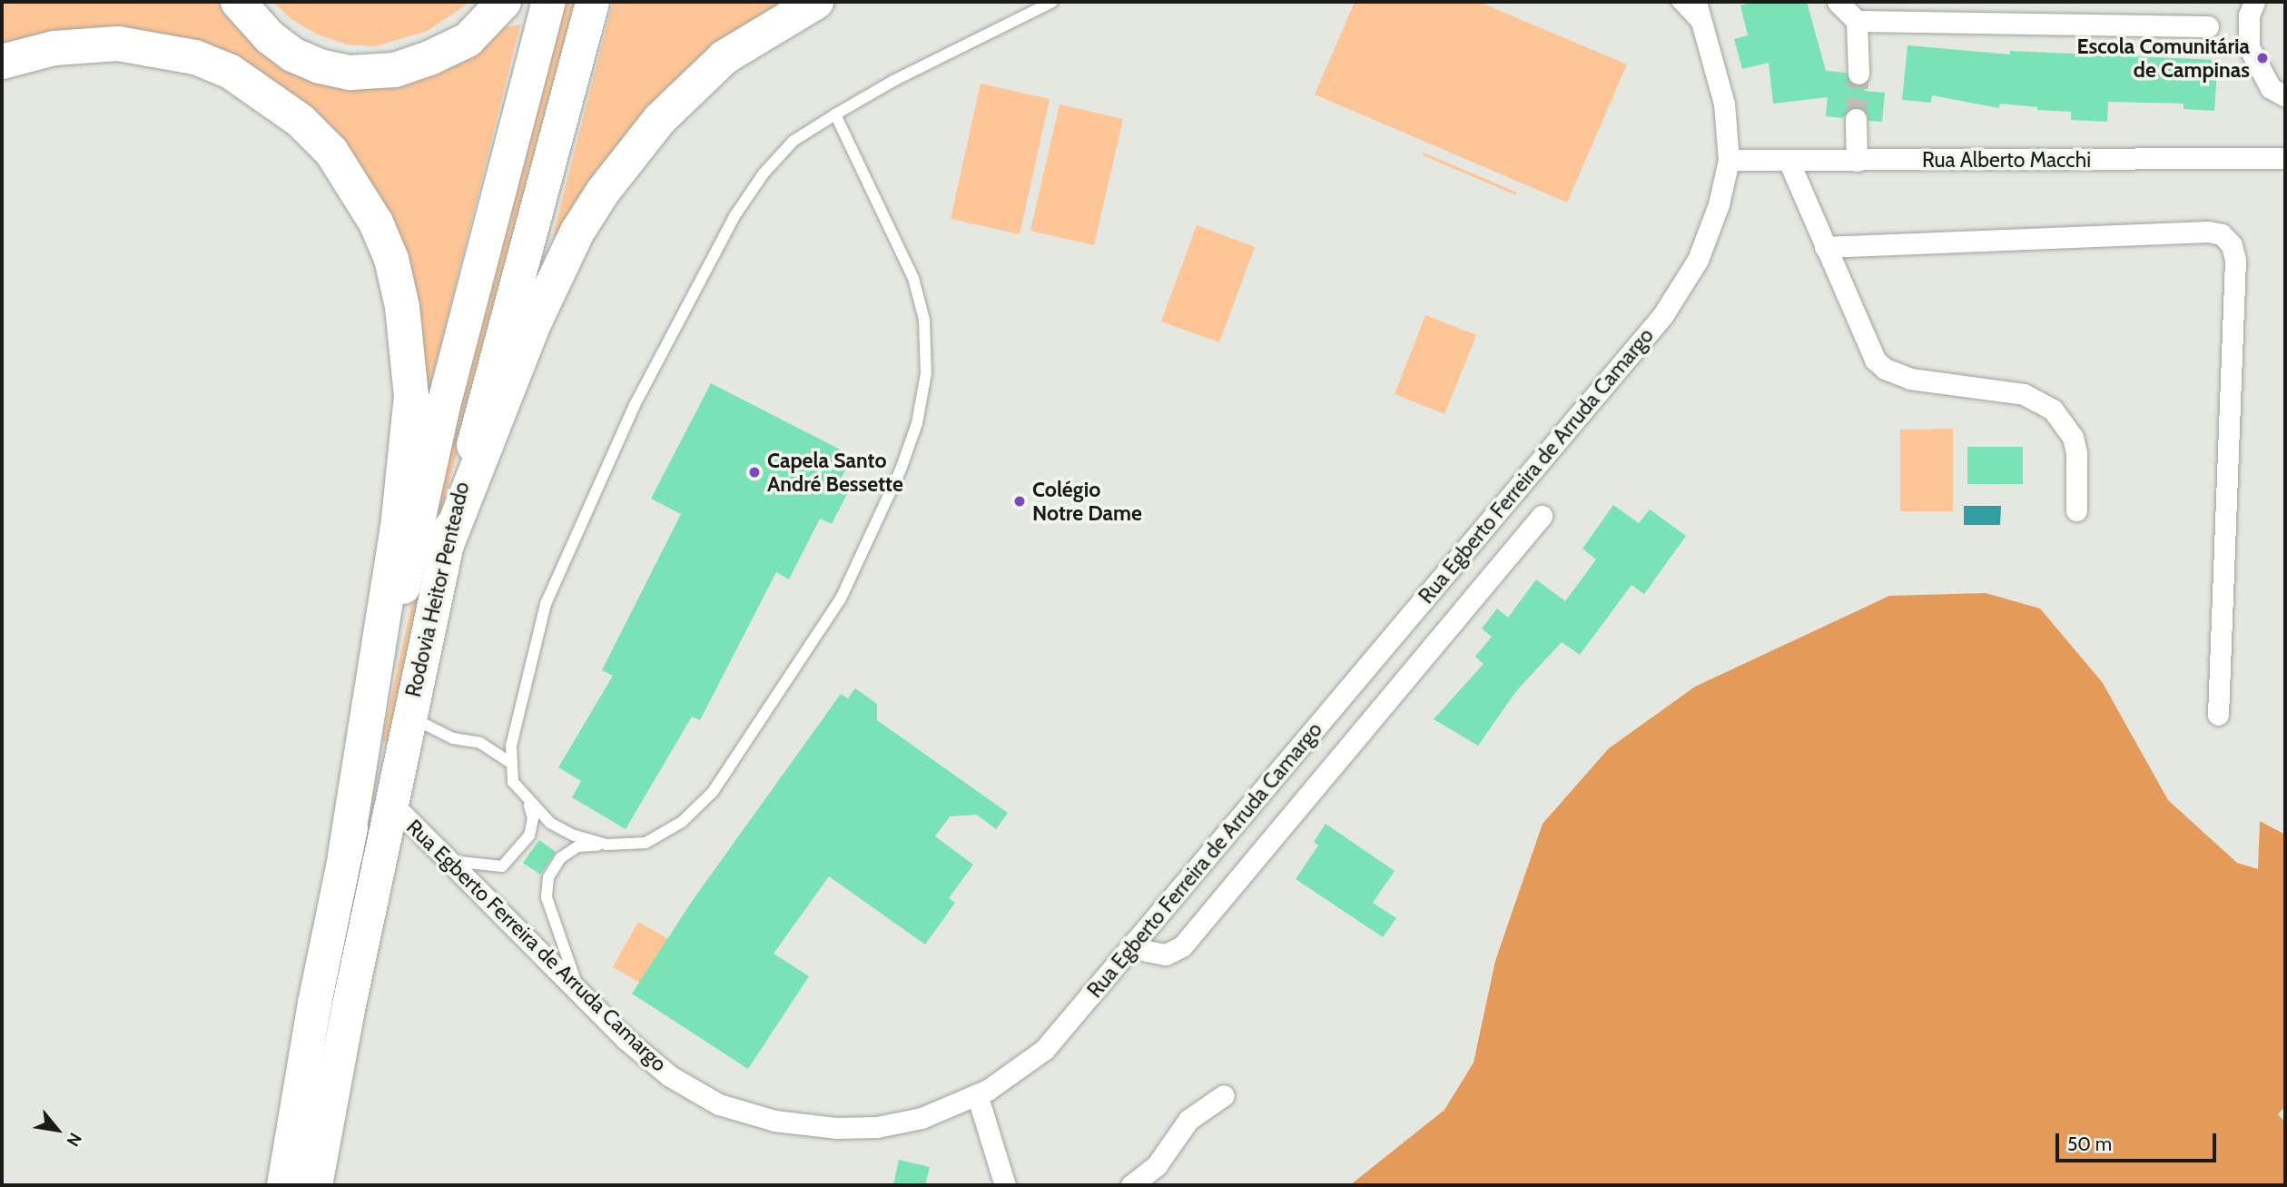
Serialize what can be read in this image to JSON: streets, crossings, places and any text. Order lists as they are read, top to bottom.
{
  "streets": {
    "main road": ["Rodovia Heitor Penteado"],
    "street": ["Rua Alberto Macchi", "Rua Egberto Ferreira de Arruda Camargo"]
  },
  "crossings": [
    ["Rua Alberto Macchi", "Rua Egberto Ferreira de Arruda Camargo"],
    ["Rua Egberto Ferreira de Arruda Camargo", "Rodovia Heitor Penteado"]
  ],
  "places": ["Escola Comunitária de Campinas", "Capela Santo André Bessette", "Colégio Notre Dame"],
  "scale_bar": "50 m",
  "north": "bottom right"
}
